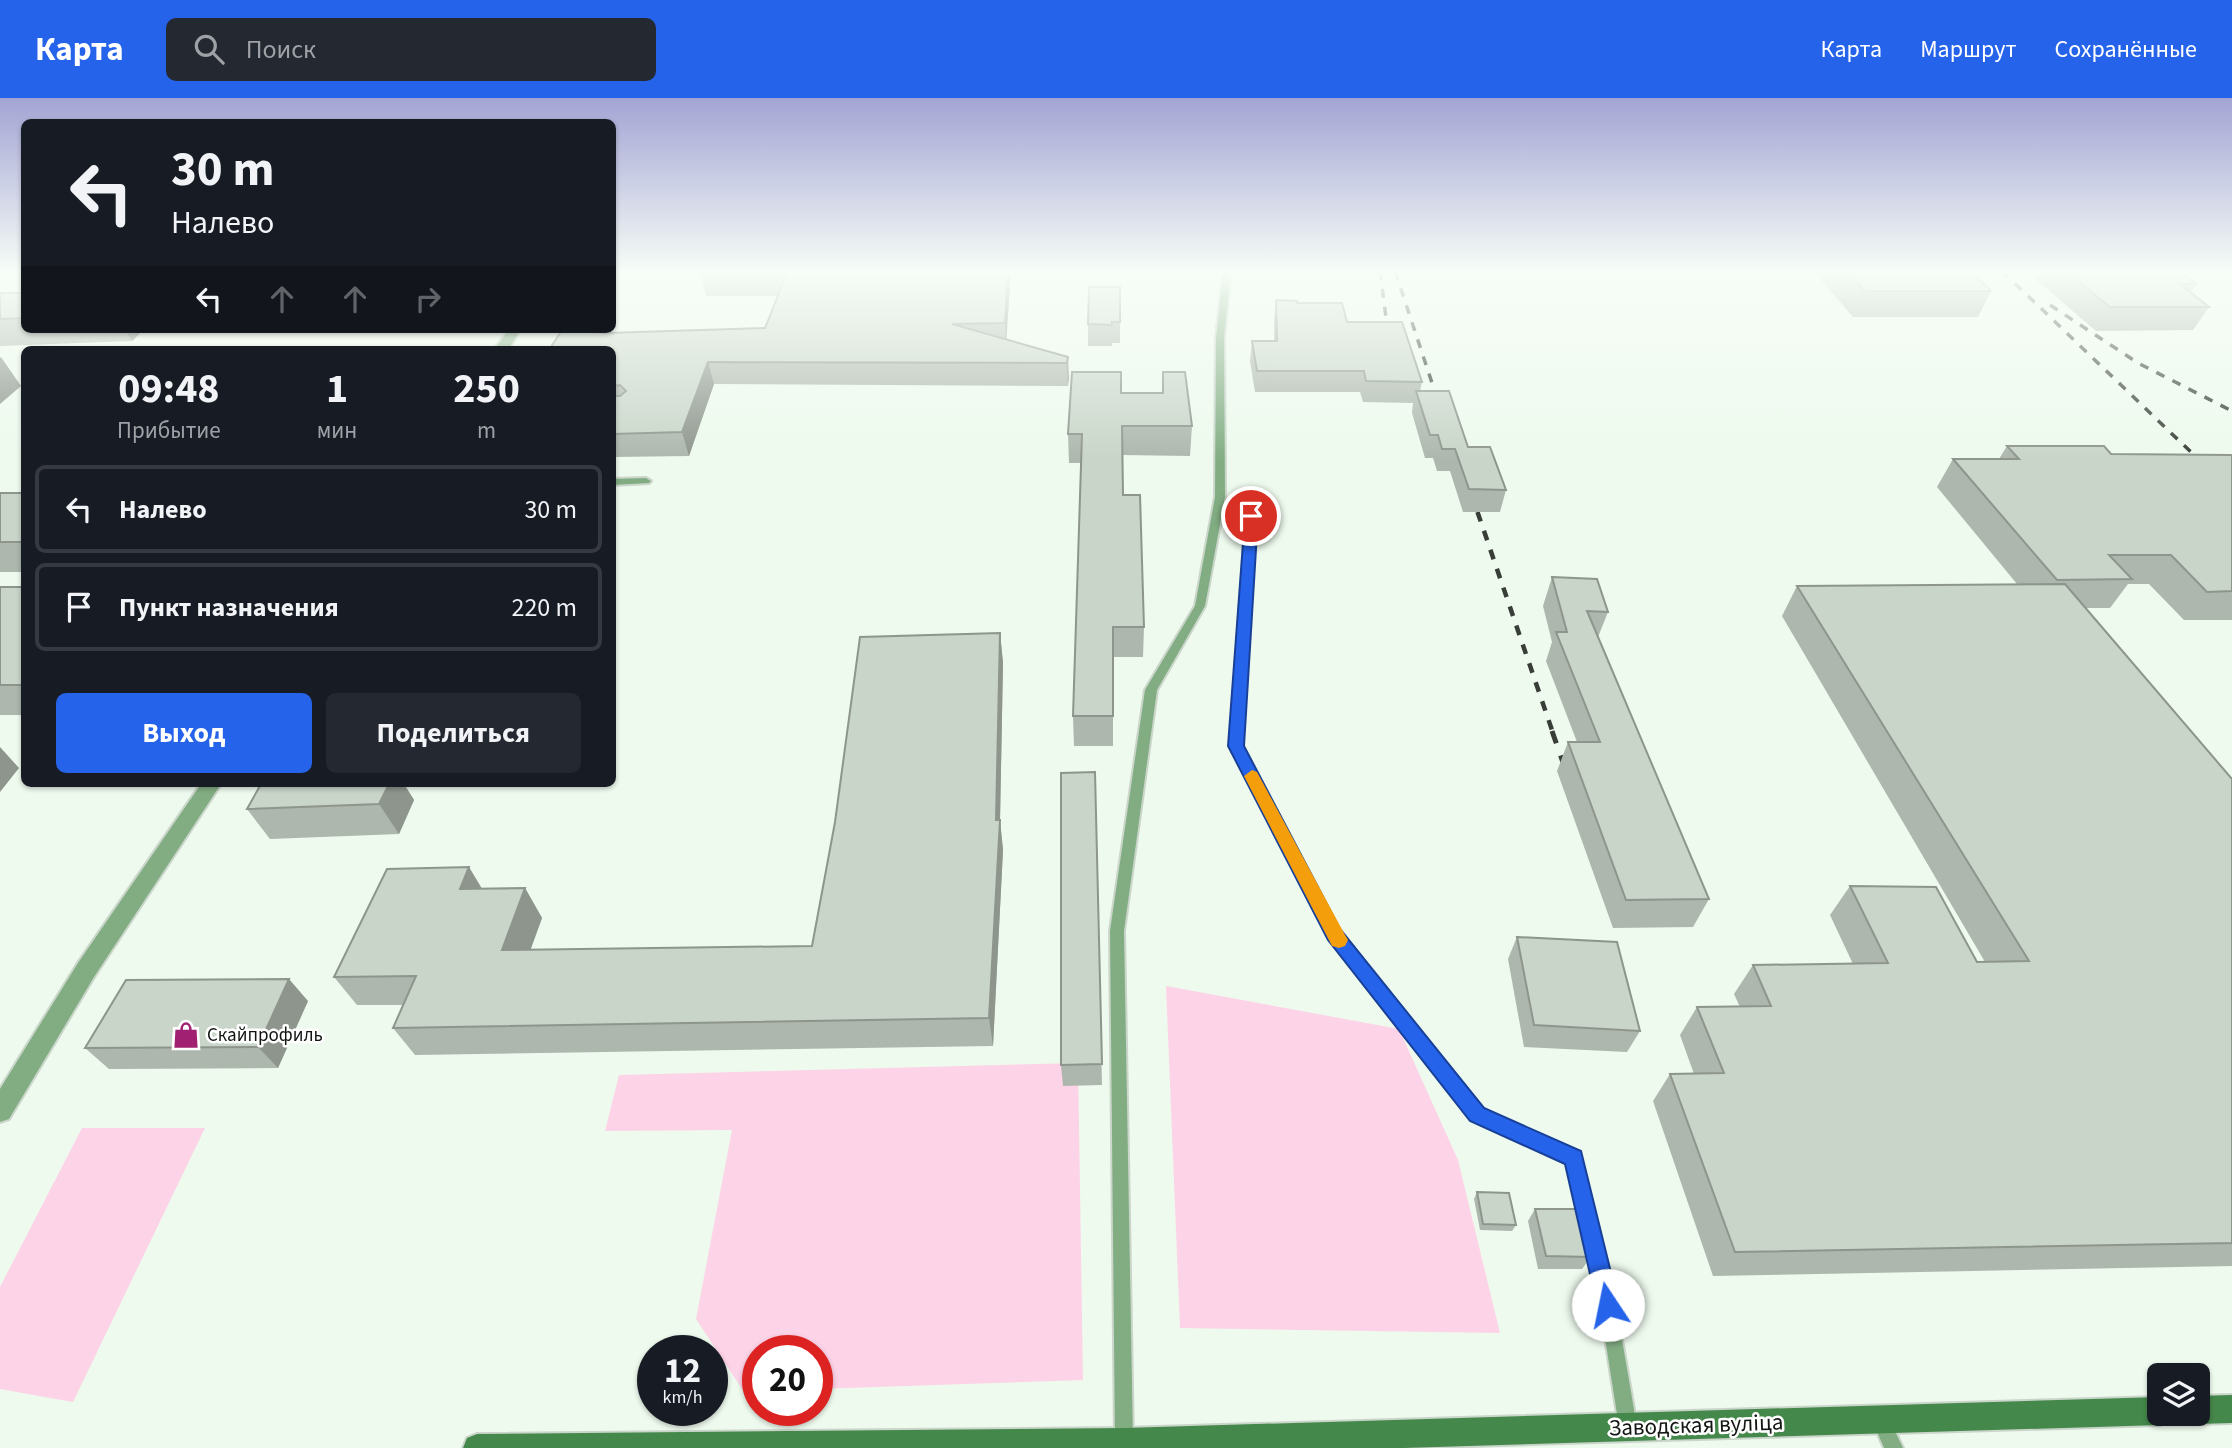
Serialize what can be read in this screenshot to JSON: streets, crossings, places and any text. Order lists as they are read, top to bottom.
{
  "streets": {
    "main road": ["Заводская вуліца"]
  },
  "places": {
    "shop": ["Скайпрофиль"]
  },
  "page": {
    "header": "Карта",
    "search": "Поиск",
    "nav": ["Карта", "Маршрут", "Сохранённые"],
    "turn": ["30 m", "Налево"],
    "eta": [
      "09:48",
      "Прибытие",
      "1",
      "мин",
      "250",
      "m"
    ],
    "list": [
      {
        "name": "Налево",
        "value": "30 m"
      },
      {
        "name": "Пункт назначения",
        "value": "220 m"
      }
    ],
    "buttons": ["Выход", "Поделиться"],
    "speed": "12 km/h",
    "limit": "20"
  }
}
